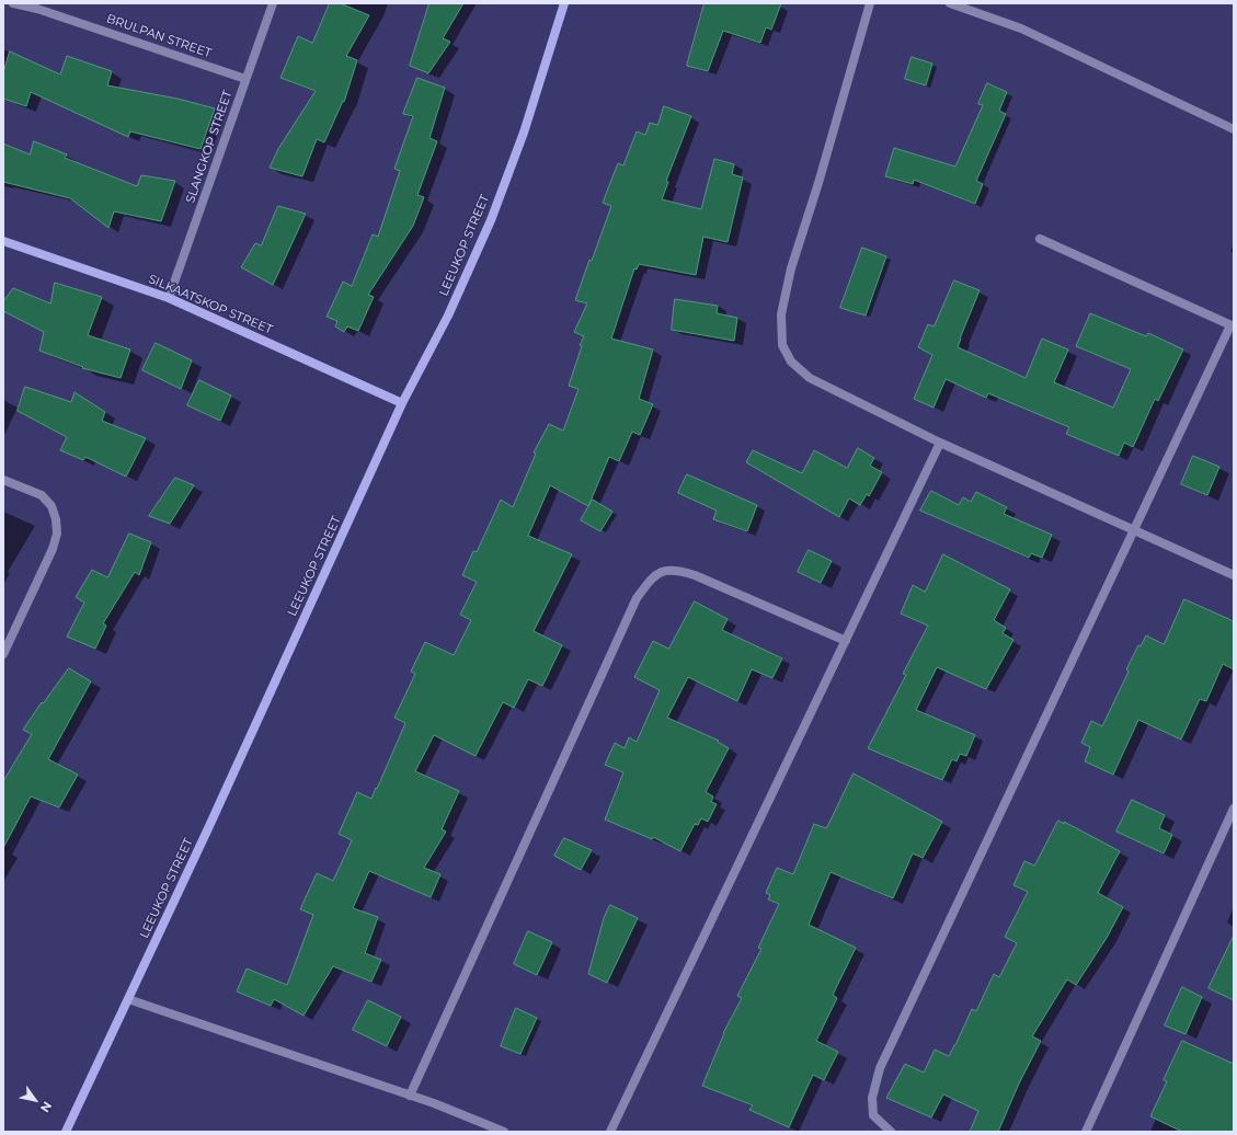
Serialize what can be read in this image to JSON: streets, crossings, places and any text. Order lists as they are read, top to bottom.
{
  "streets": {
    "street": [
      "BRULPAN STREET",
      "SLANGKOP STREET",
      "LEEUKOP STREET",
      "SILKAATSKOP STREET"
    ]
  },
  "crossings": [
    ["BRULPAN STREET", "SLANGKOP STREET"],
    ["SLANGKOP STREET", "SILKAATSKOP STREET"],
    ["LEEUKOP STREET", "SILKAATSKOP STREET"]
  ],
  "north": "bottom right"
}
